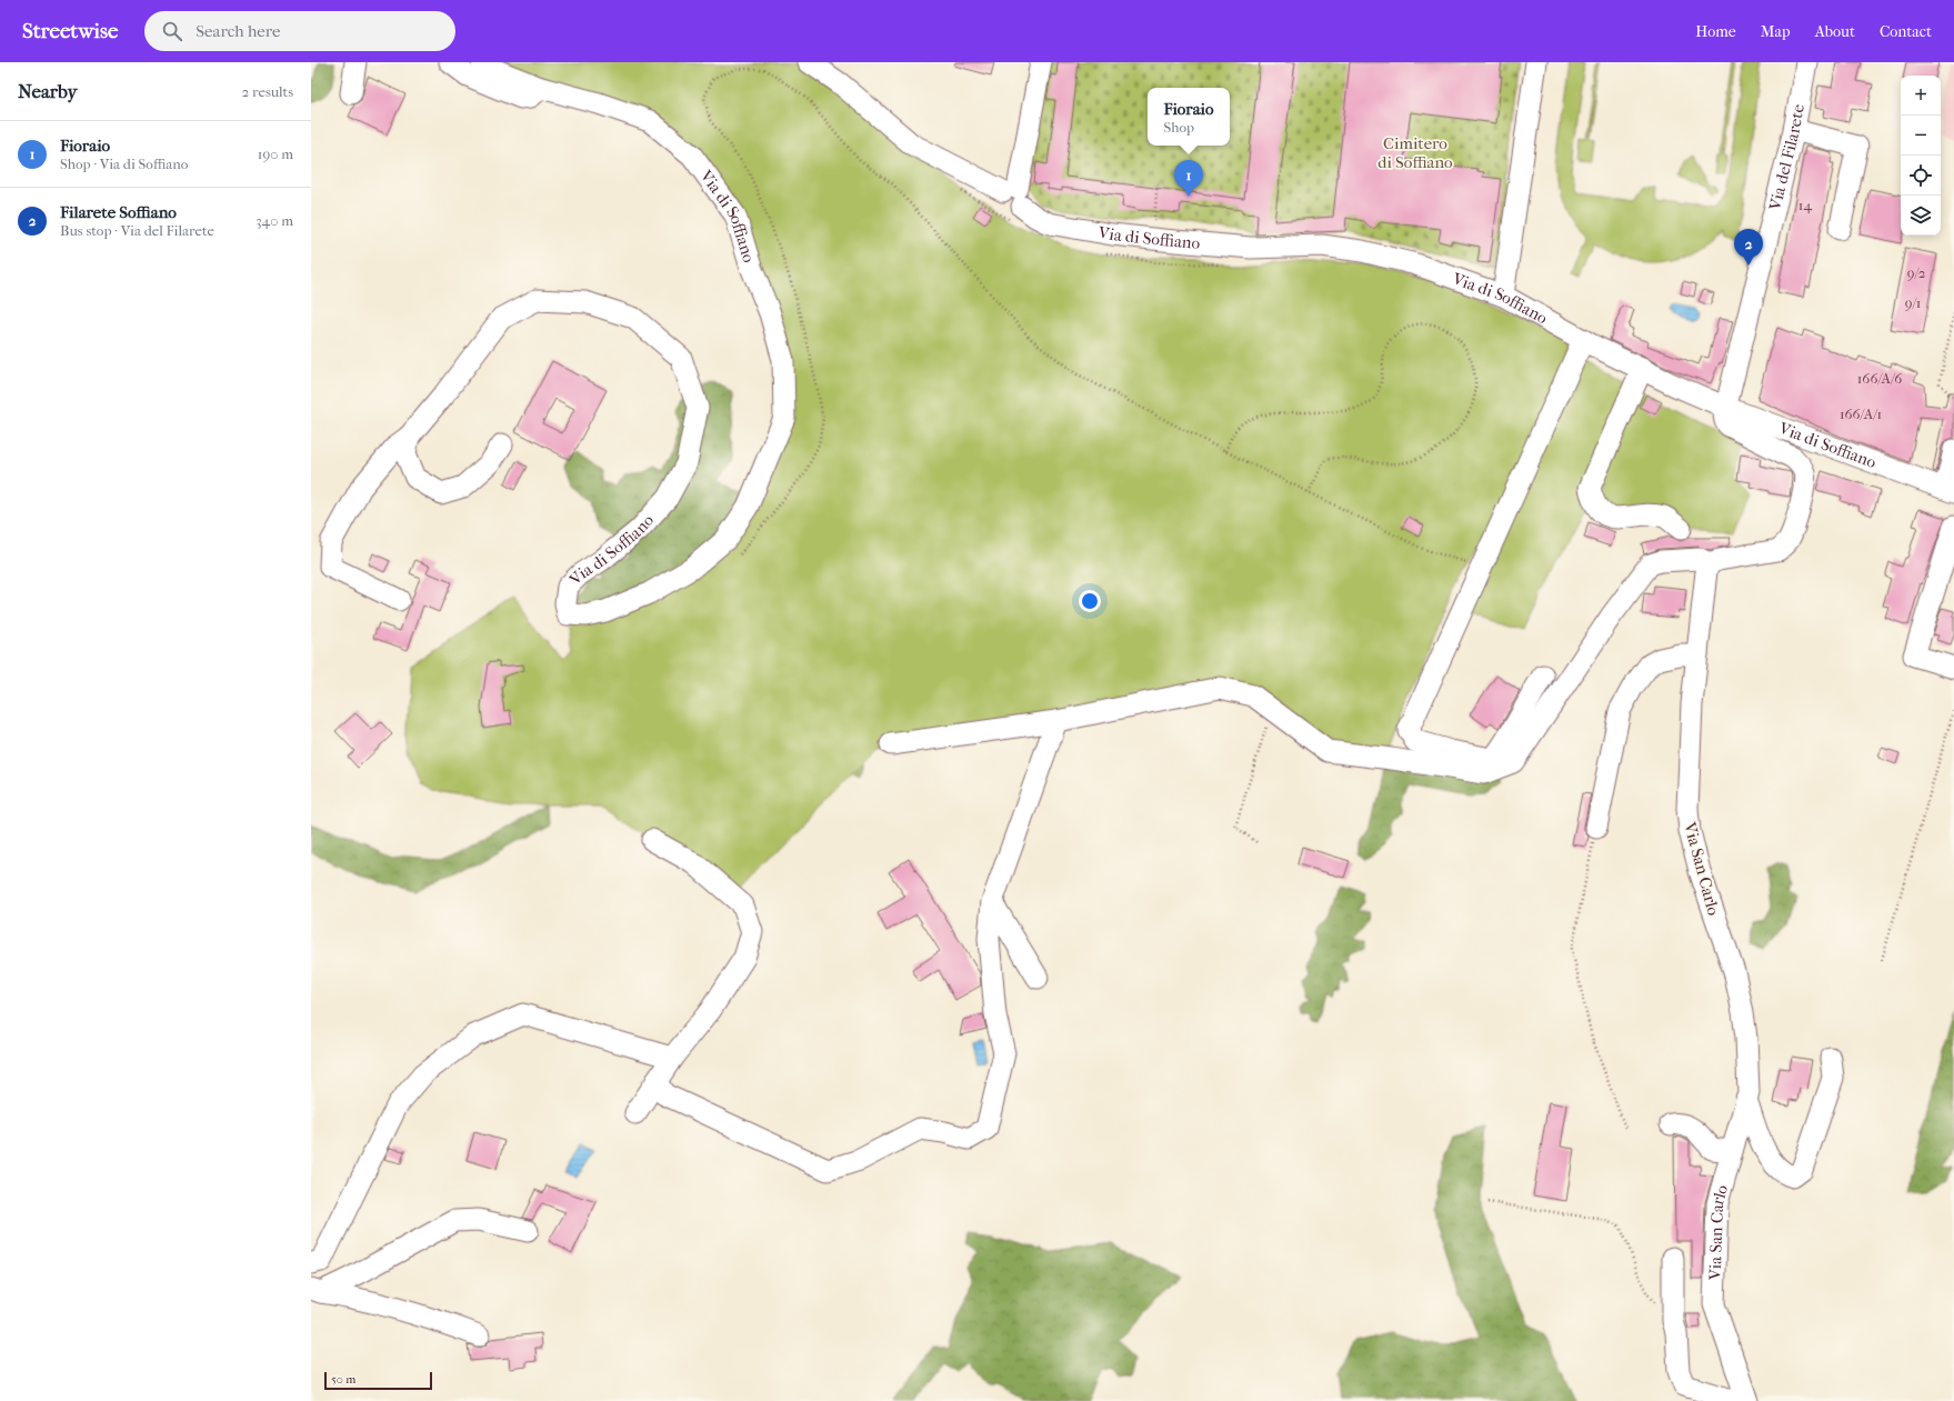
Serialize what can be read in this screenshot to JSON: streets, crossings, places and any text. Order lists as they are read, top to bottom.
{
  "streets": {
    "street": ["Via del Filarete", "Via di Soffiano", "Via San Carlo"]
  },
  "crossings": [
    ["Via del Filarete", "Via di Soffiano"]
  ],
  "parks": ["Cimitero di Soffiano"],
  "house_numbers": [
    "14",
    "9/2",
    "9/1",
    "166/A/6",
    "166/A/1"
  ],
  "scale_bar": "50 m",
  "page": {
    "header": "Streetwise",
    "search": "Search here",
    "nav": [
      "Home",
      "Map",
      "About",
      "Contact"
    ],
    "heading": ["Nearby", "2 results"],
    "map_buttons": ["+", "−"],
    "popup": ["Fioraio", "Shop"],
    "list": [
      {
        "mark": "1",
        "name": "Fioraio",
        "note": "Shop · Via di Soffiano",
        "value": "190 m"
      },
      {
        "mark": "2",
        "name": "Filarete Soffiano",
        "note": "Bus stop · Via del Filarete",
        "value": "340 m"
      }
    ],
    "pins": ["1", "2"],
    "scale": "50 m"
  }
}
